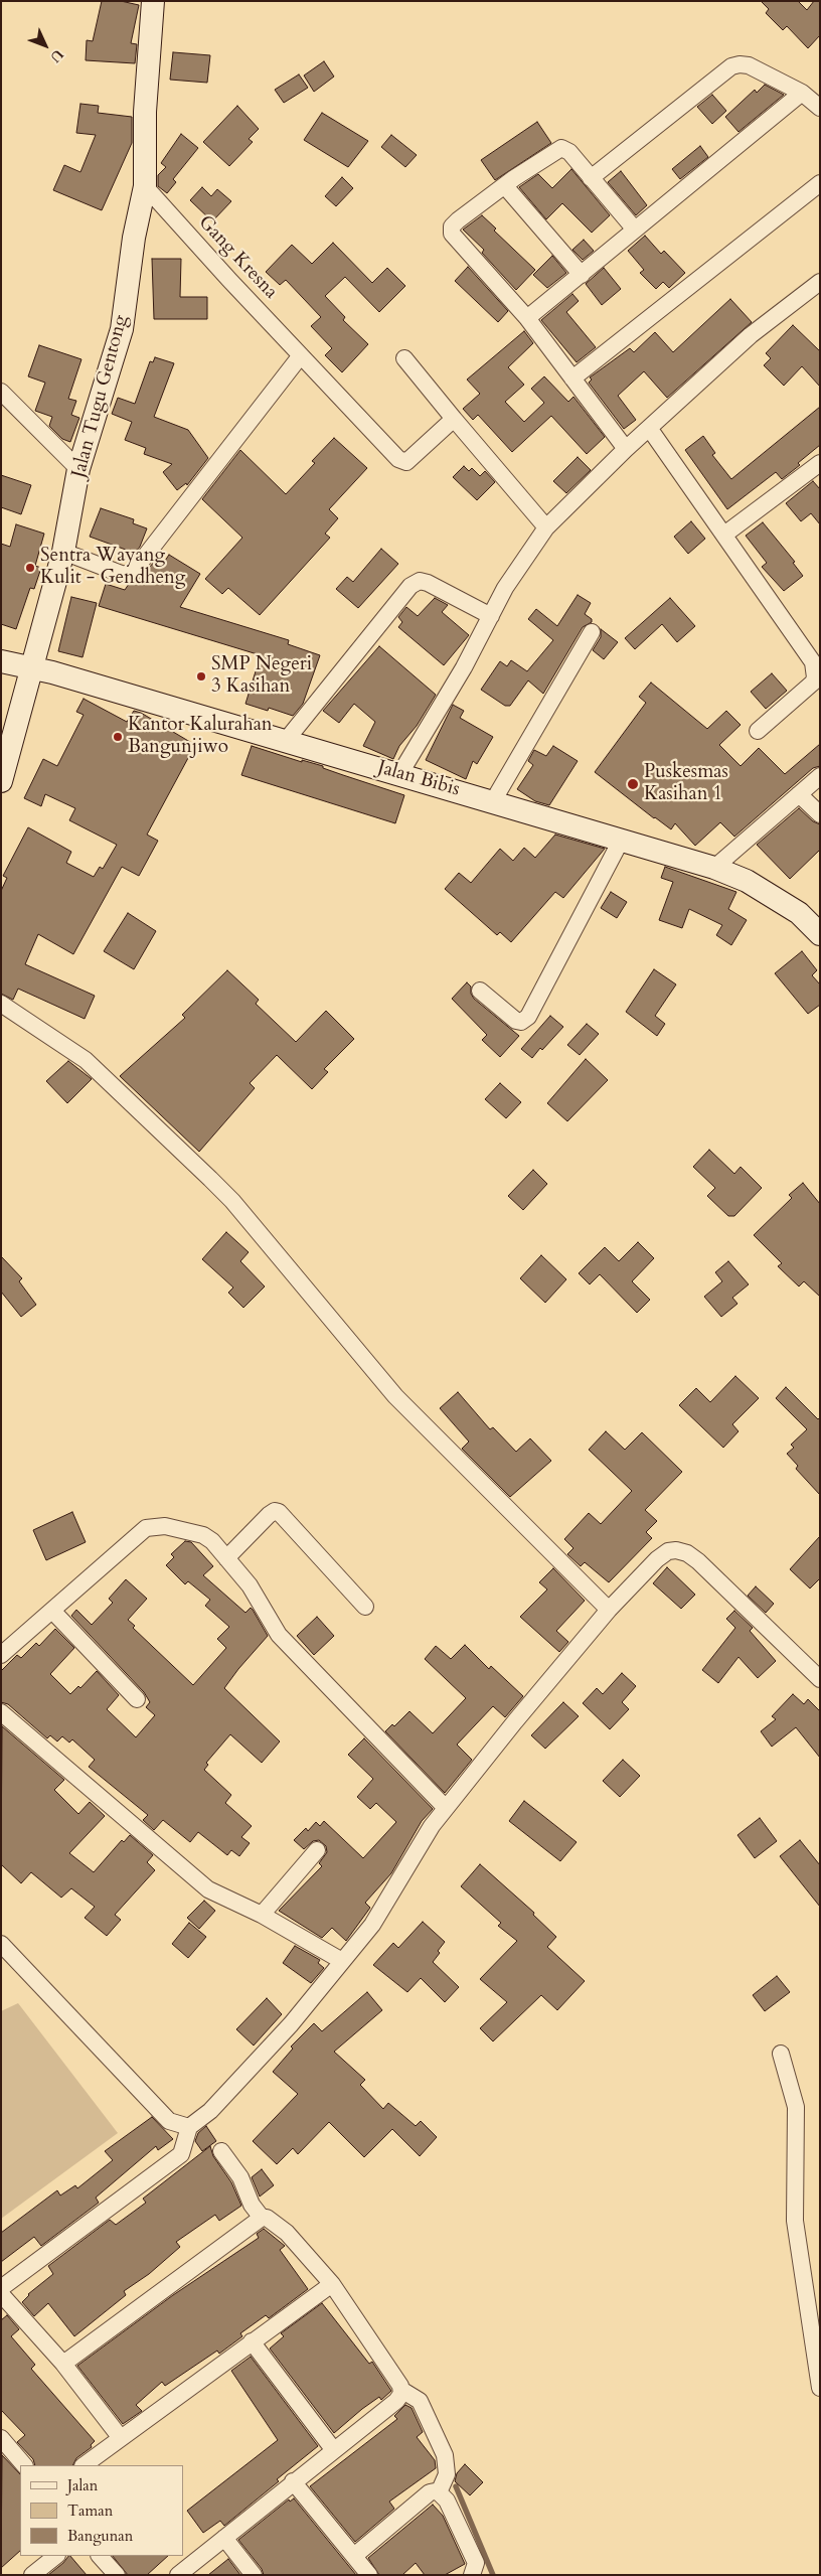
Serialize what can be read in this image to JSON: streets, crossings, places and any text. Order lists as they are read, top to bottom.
{
  "streets": {
    "main road": ["Jalan Tugu Gentong", "Jalan Bibis"],
    "street": ["Gang Kresna"]
  },
  "crossings": [
    ["Gang Kresna", "Jalan Tugu Gentong"],
    ["Jalan Tugu Gentong", "Jalan Bibis"]
  ],
  "places": [
    "Sentra Wayang Kulit - Gendheng",
    "SMP Negeri 3 Kasihan",
    "Kantor Kalurahan Bangunjiwo",
    "Puskesmas Kasihan 1"
  ],
  "legend": ["Jalan", "Taman", "Bangunan"],
  "north": "bottom right"
}
